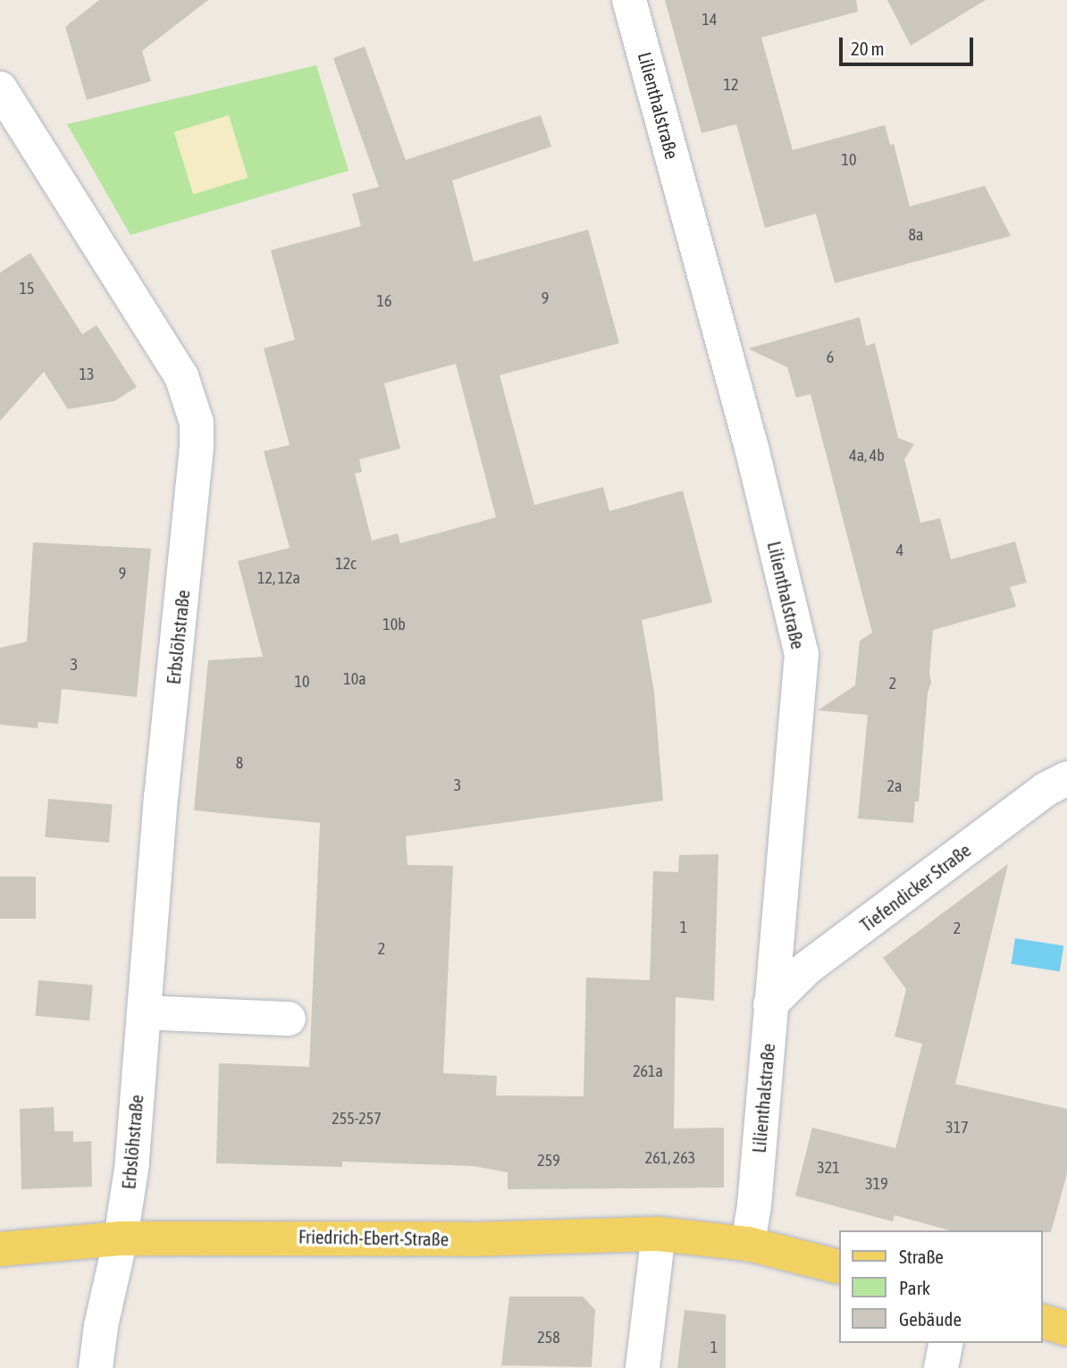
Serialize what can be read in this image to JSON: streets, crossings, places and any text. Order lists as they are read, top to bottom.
{
  "streets": {
    "main road": ["Friedrich-Ebert-Straße"],
    "street": ["Lilienthalstraße", "Erbslöhstraße", "Tiefendicker Straße"]
  },
  "crossings": [
    ["Lilienthalstraße", "Tiefendicker Straße"],
    ["Lilienthalstraße", "Friedrich-Ebert-Straße"],
    ["Erbslöhstraße", "Friedrich-Ebert-Straße"]
  ],
  "house_numbers": [
    "14",
    "12",
    "10",
    "8a",
    "15",
    "9",
    "16",
    "6",
    "13",
    "4a, 4b",
    "4",
    "12c",
    "9",
    "12, 12a",
    "10b",
    "3",
    "10a",
    "10",
    "2",
    "8",
    "3",
    "2a",
    "1",
    "2",
    "2",
    "261a",
    "255-257",
    "317",
    "261, 263",
    "259",
    "321",
    "319",
    "258",
    "1"
  ],
  "legend": ["Straße", "Park", "Gebäude"],
  "scale_bar": "20 m"
}
